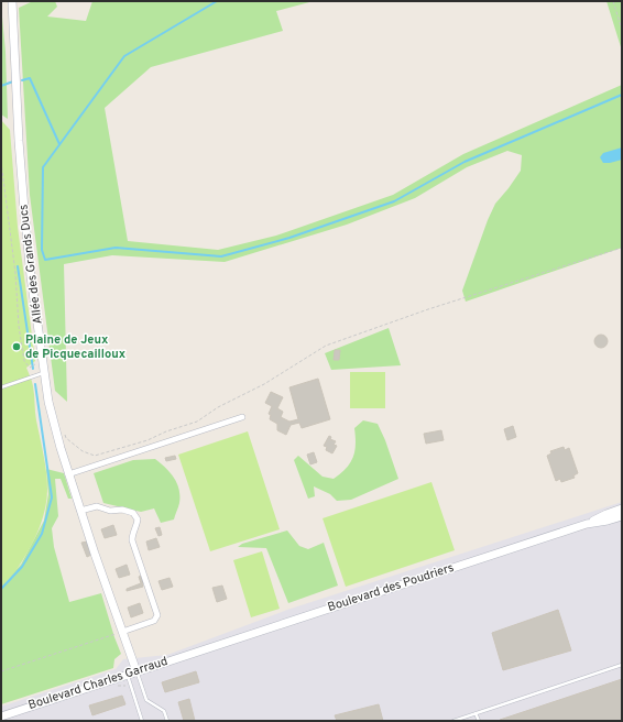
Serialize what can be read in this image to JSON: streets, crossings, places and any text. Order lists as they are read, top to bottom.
{
  "streets": {
    "main road": ["Allée des Grands Ducs", "Boulevard des Poudriers", "Boulevard Charles Garraud"]
  },
  "crossings": [
    ["Allée des Grands Ducs", "Boulevard Charles Garraud"],
    ["Boulevard des Poudriers", "Boulevard Charles Garraud"]
  ],
  "places": ["Plaine de Jeux de Picquecailloux"]
}
